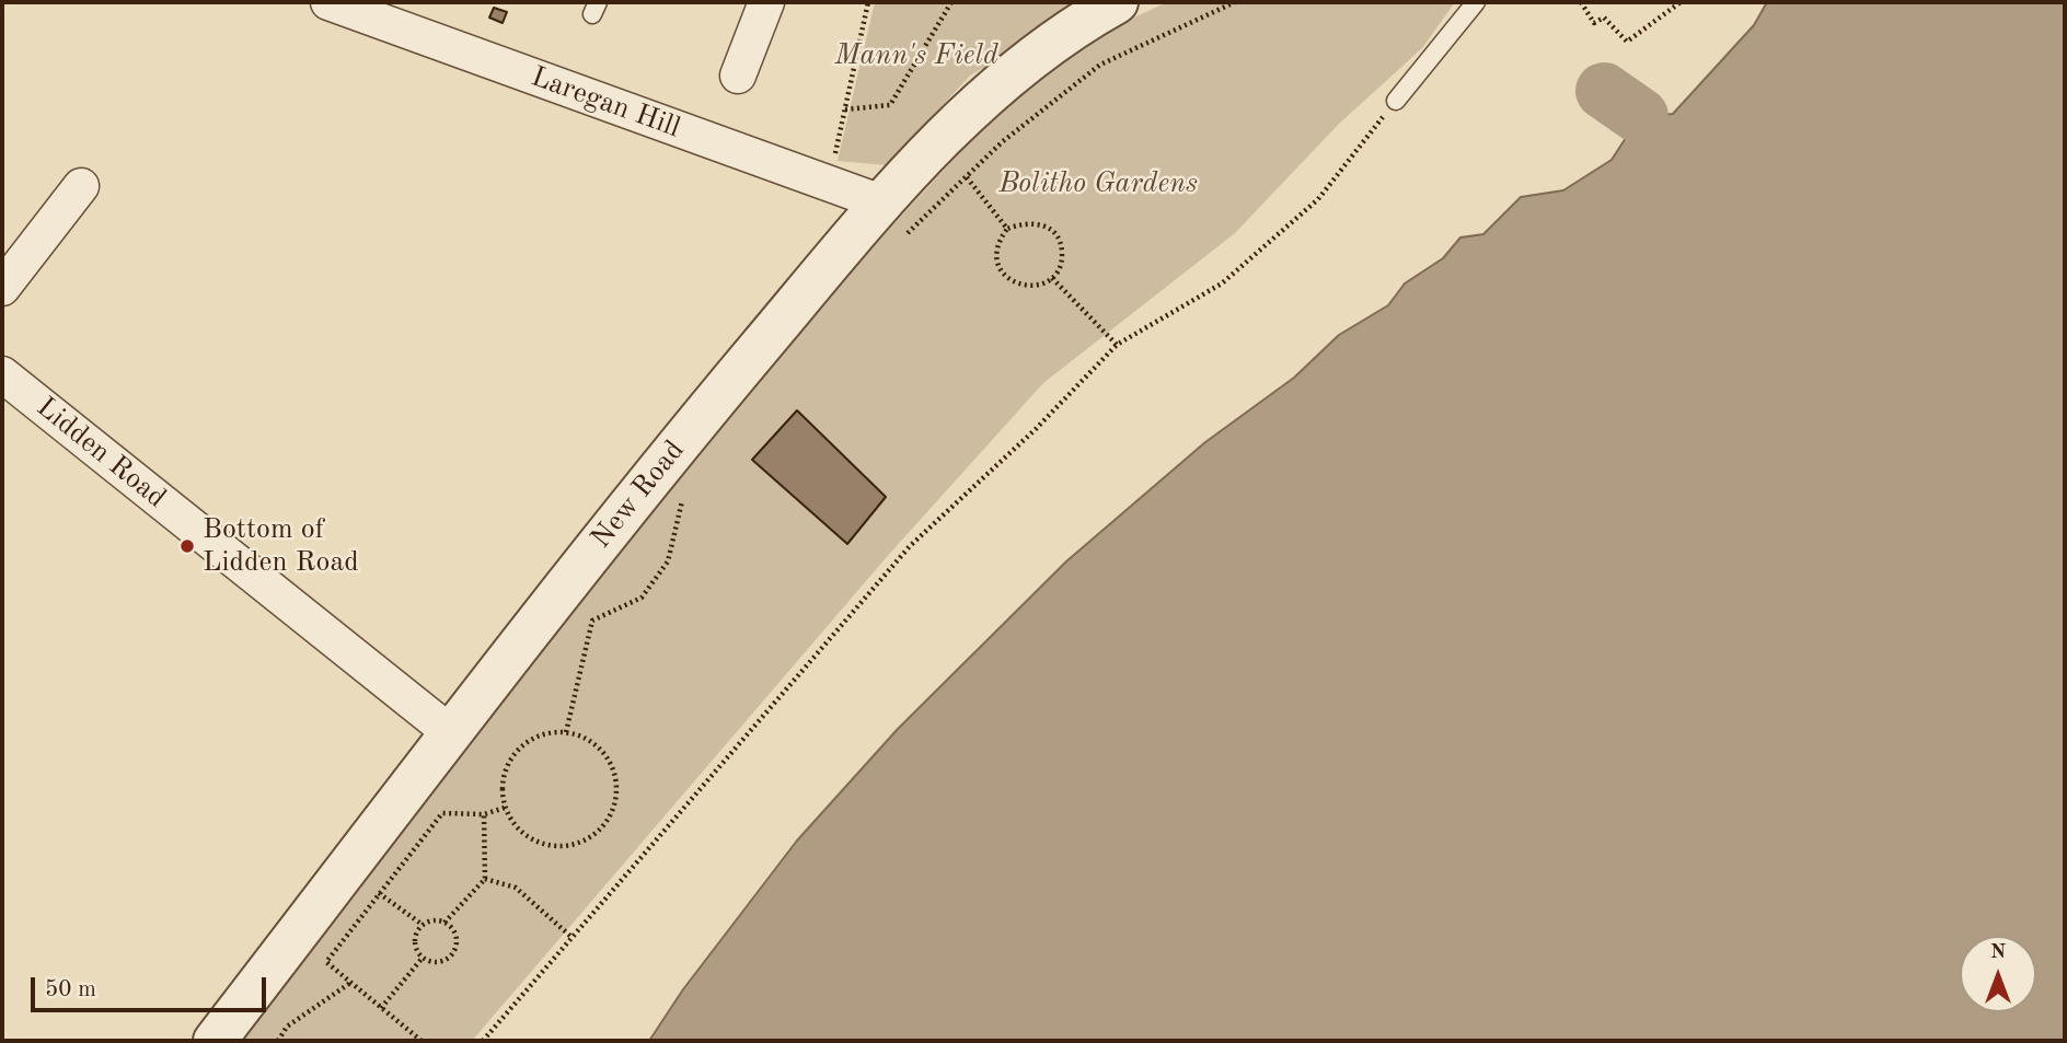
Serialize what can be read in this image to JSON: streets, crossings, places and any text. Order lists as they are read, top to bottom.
{
  "streets": {
    "street": ["Laregan Hill", "Lidden Road", "New Road"]
  },
  "crossings": [
    ["Laregan Hill", "New Road"],
    ["Lidden Road", "New Road"]
  ],
  "parks": ["Mann's Field", "Bolitho Gardens"],
  "places": ["Bottom of Lidden Road"],
  "scale_bar": "50 m",
  "north": "top"
}
